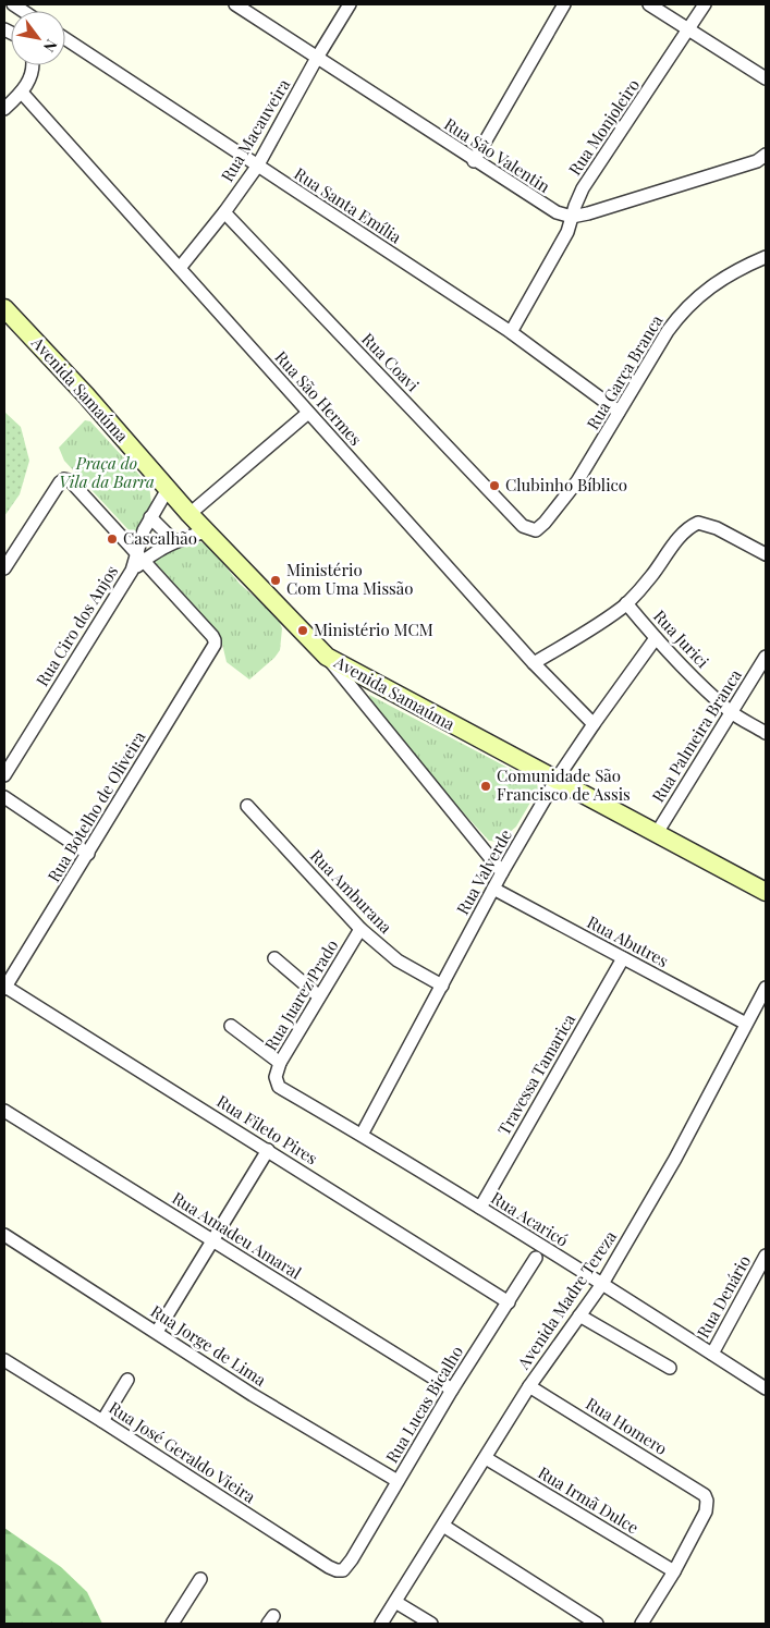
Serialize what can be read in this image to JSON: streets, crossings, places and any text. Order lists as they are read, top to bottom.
{
  "streets": {
    "street": [
      "Rua Monjoleiro",
      "Rua Macauveira",
      "Rua São Valentin",
      "Rua Santa Emília",
      "Rua Coavi",
      "Rua Garça Branca",
      "Avenida Samaúma",
      "Rua São Hermes",
      "Rua Ciro dos Anjos",
      "Rua Jurici",
      "Rua Palmeira Branca",
      "Rua Botelho de Oliveira",
      "Rua Valverde",
      "Rua Amburana",
      "Rua Abutres",
      "Rua Juarez Prado",
      "Travessa Tamarica",
      "Rua Fileto Pires",
      "Rua Acaricó",
      "Rua Amadeu Amaral",
      "Rua Denário",
      "Avenida Madre Tereza",
      "Rua Jorge de Lima",
      "Rua Lucas Bicalho",
      "Rua Homero",
      "Rua José Geraldo Vieira",
      "Rua Irmã Dulce"
    ]
  },
  "crossings": [
    ["Rua Monjoleiro", "Rua São Valentin"],
    ["Rua Monjoleiro", "Rua Santa Emília"],
    ["Rua Macauveira", "Rua São Valentin"],
    ["Rua Macauveira", "Rua Santa Emília"],
    ["Rua Macauveira", "Rua Coavi"],
    ["Rua Macauveira", "Rua São Hermes"],
    ["Rua Santa Emília", "Rua Garça Branca"],
    ["Rua Coavi", "Rua Garça Branca"],
    ["Avenida Samaúma", "Rua Ciro dos Anjos"],
    ["Avenida Samaúma", "Rua Palmeira Branca"],
    ["Avenida Samaúma", "Rua Valverde"],
    ["Rua São Hermes", "Rua Valverde"],
    ["Rua Ciro dos Anjos", "Rua Botelho de Oliveira"],
    ["Rua Jurici", "Rua Palmeira Branca"],
    ["Rua Jurici", "Rua Valverde"],
    ["Rua Botelho de Oliveira", "Rua Fileto Pires"],
    ["Rua Valverde", "Rua Amburana"],
    ["Rua Valverde", "Rua Abutres"],
    ["Rua Valverde", "Rua Acaricó"],
    ["Rua Amburana", "Rua Juarez Prado"],
    ["Rua Abutres", "Travessa Tamarica"],
    ["Rua Abutres", "Avenida Madre Tereza"],
    ["Rua Juarez Prado", "Rua Acaricó"],
    ["Travessa Tamarica", "Rua Acaricó"],
    ["Rua Fileto Pires", "Rua Lucas Bicalho"],
    ["Rua Acaricó", "Rua Denário"],
    ["Rua Acaricó", "Avenida Madre Tereza"],
    ["Rua Amadeu Amaral", "Rua Lucas Bicalho"],
    ["Avenida Madre Tereza", "Rua Homero"],
    ["Avenida Madre Tereza", "Rua Irmã Dulce"],
    ["Rua Jorge de Lima", "Rua Lucas Bicalho"],
    ["Rua Lucas Bicalho", "Rua José Geraldo Vieira"],
    ["Rua Homero", "Rua Irmã Dulce"]
  ],
  "parks": ["Praça do Vila da Barra"],
  "places": [
    "Clubinho Bíblico",
    "Cascalhão",
    "Ministério Com Uma Missão",
    "Ministério MCM",
    "Comunidade São Francisco de Assis"
  ],
  "north": "bottom right"
}
